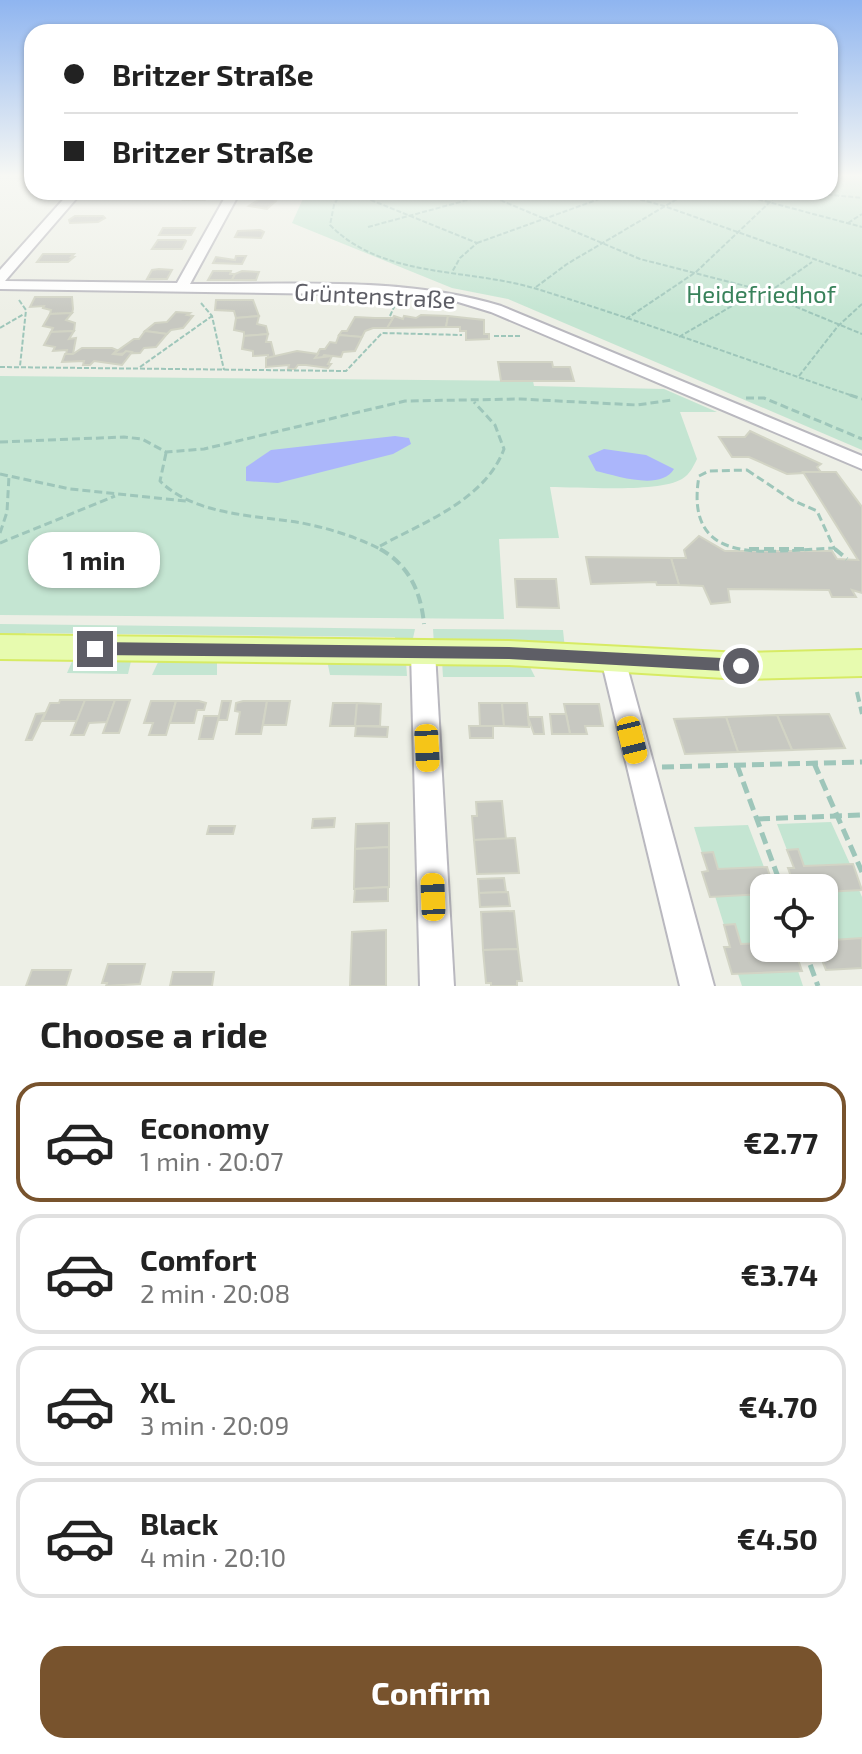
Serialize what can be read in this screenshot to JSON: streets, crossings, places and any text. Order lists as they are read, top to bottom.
{
  "streets": {
    "street": ["Grüntenstraße"]
  },
  "parks": ["Heidefriedhof"],
  "page": {
    "banner": ["Britzer Straße", "Britzer Straße"],
    "bubble": "1 min",
    "heading": "Choose a ride",
    "list": [
      {
        "name": "Economy",
        "note": "1 min · 20:07",
        "value": "€2.77"
      },
      {
        "name": "Comfort",
        "note": "2 min · 20:08",
        "value": "€3.74"
      },
      {
        "name": "XL",
        "note": "3 min · 20:09",
        "value": "€4.70"
      },
      {
        "name": "Black",
        "note": "4 min · 20:10",
        "value": "€4.50"
      }
    ],
    "buttons": "Confirm"
  }
}
